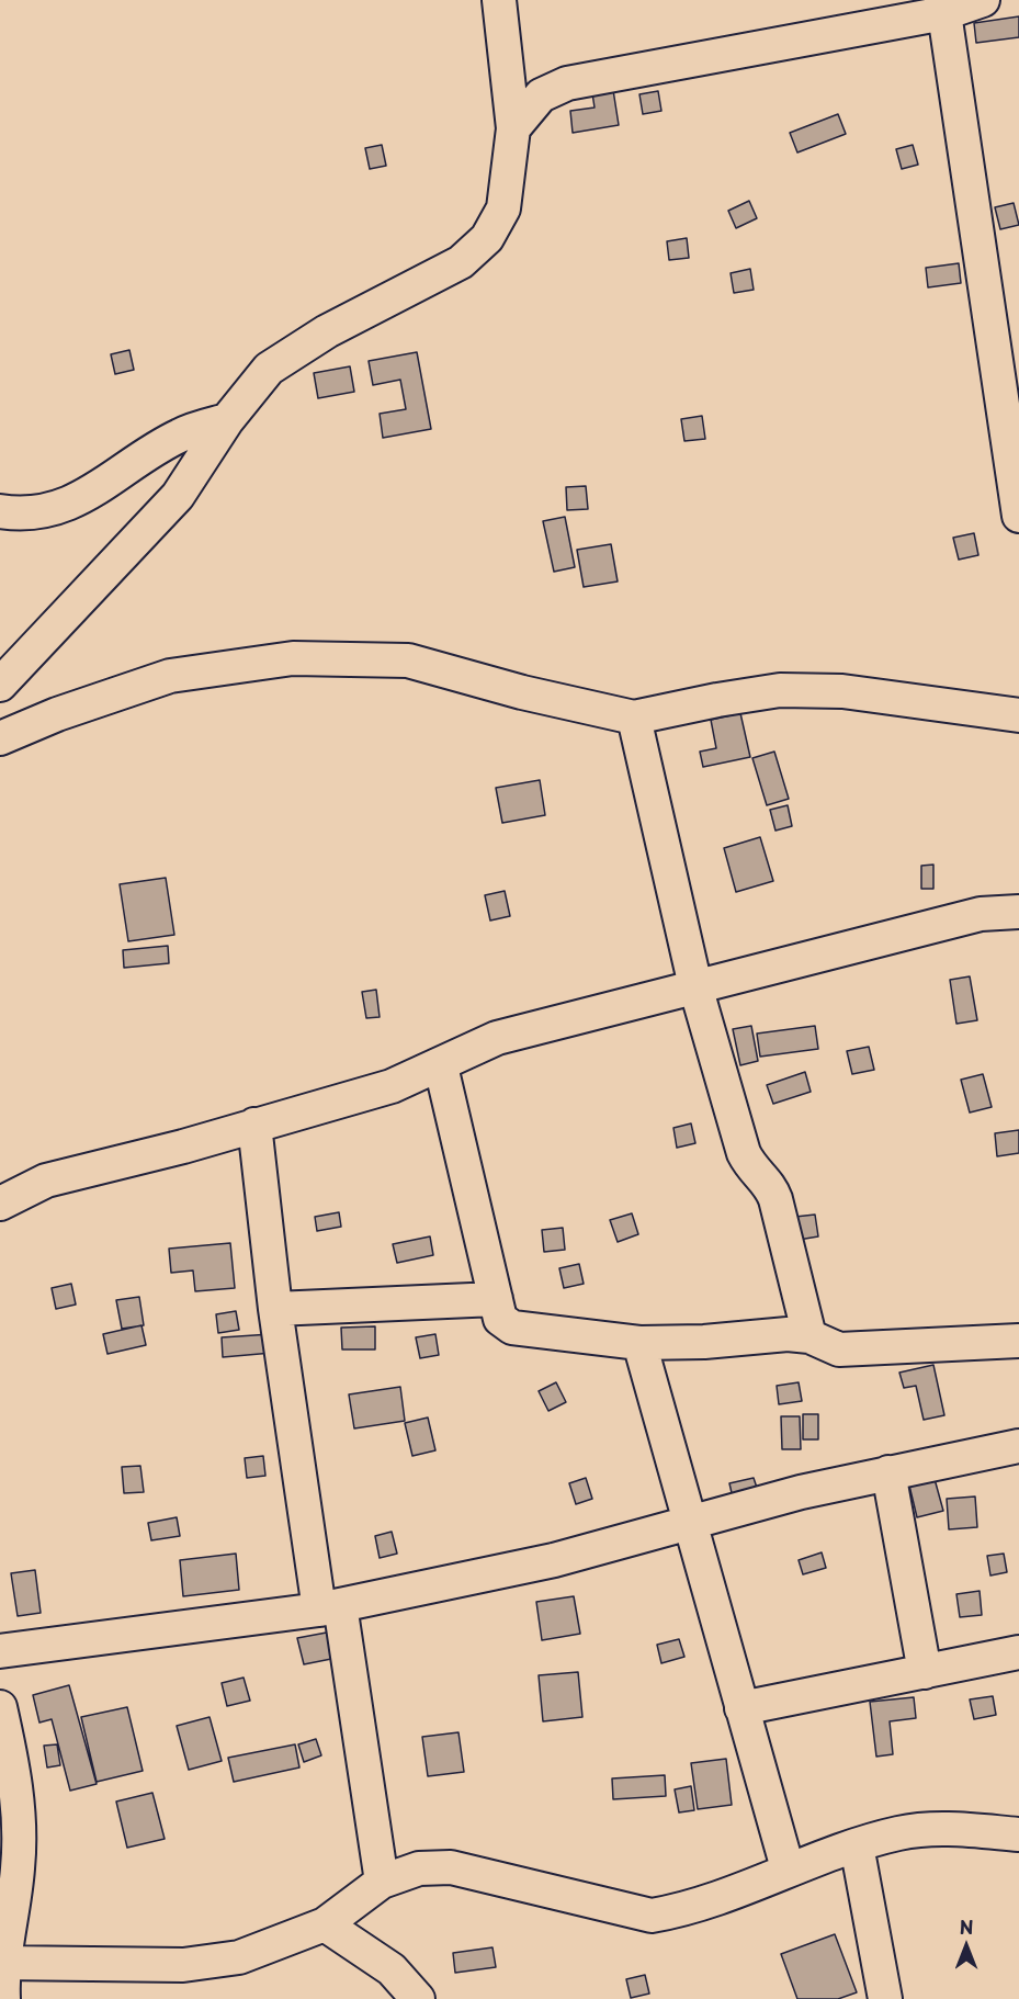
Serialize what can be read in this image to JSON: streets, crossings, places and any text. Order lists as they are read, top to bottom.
{
  "north": "top"
}
